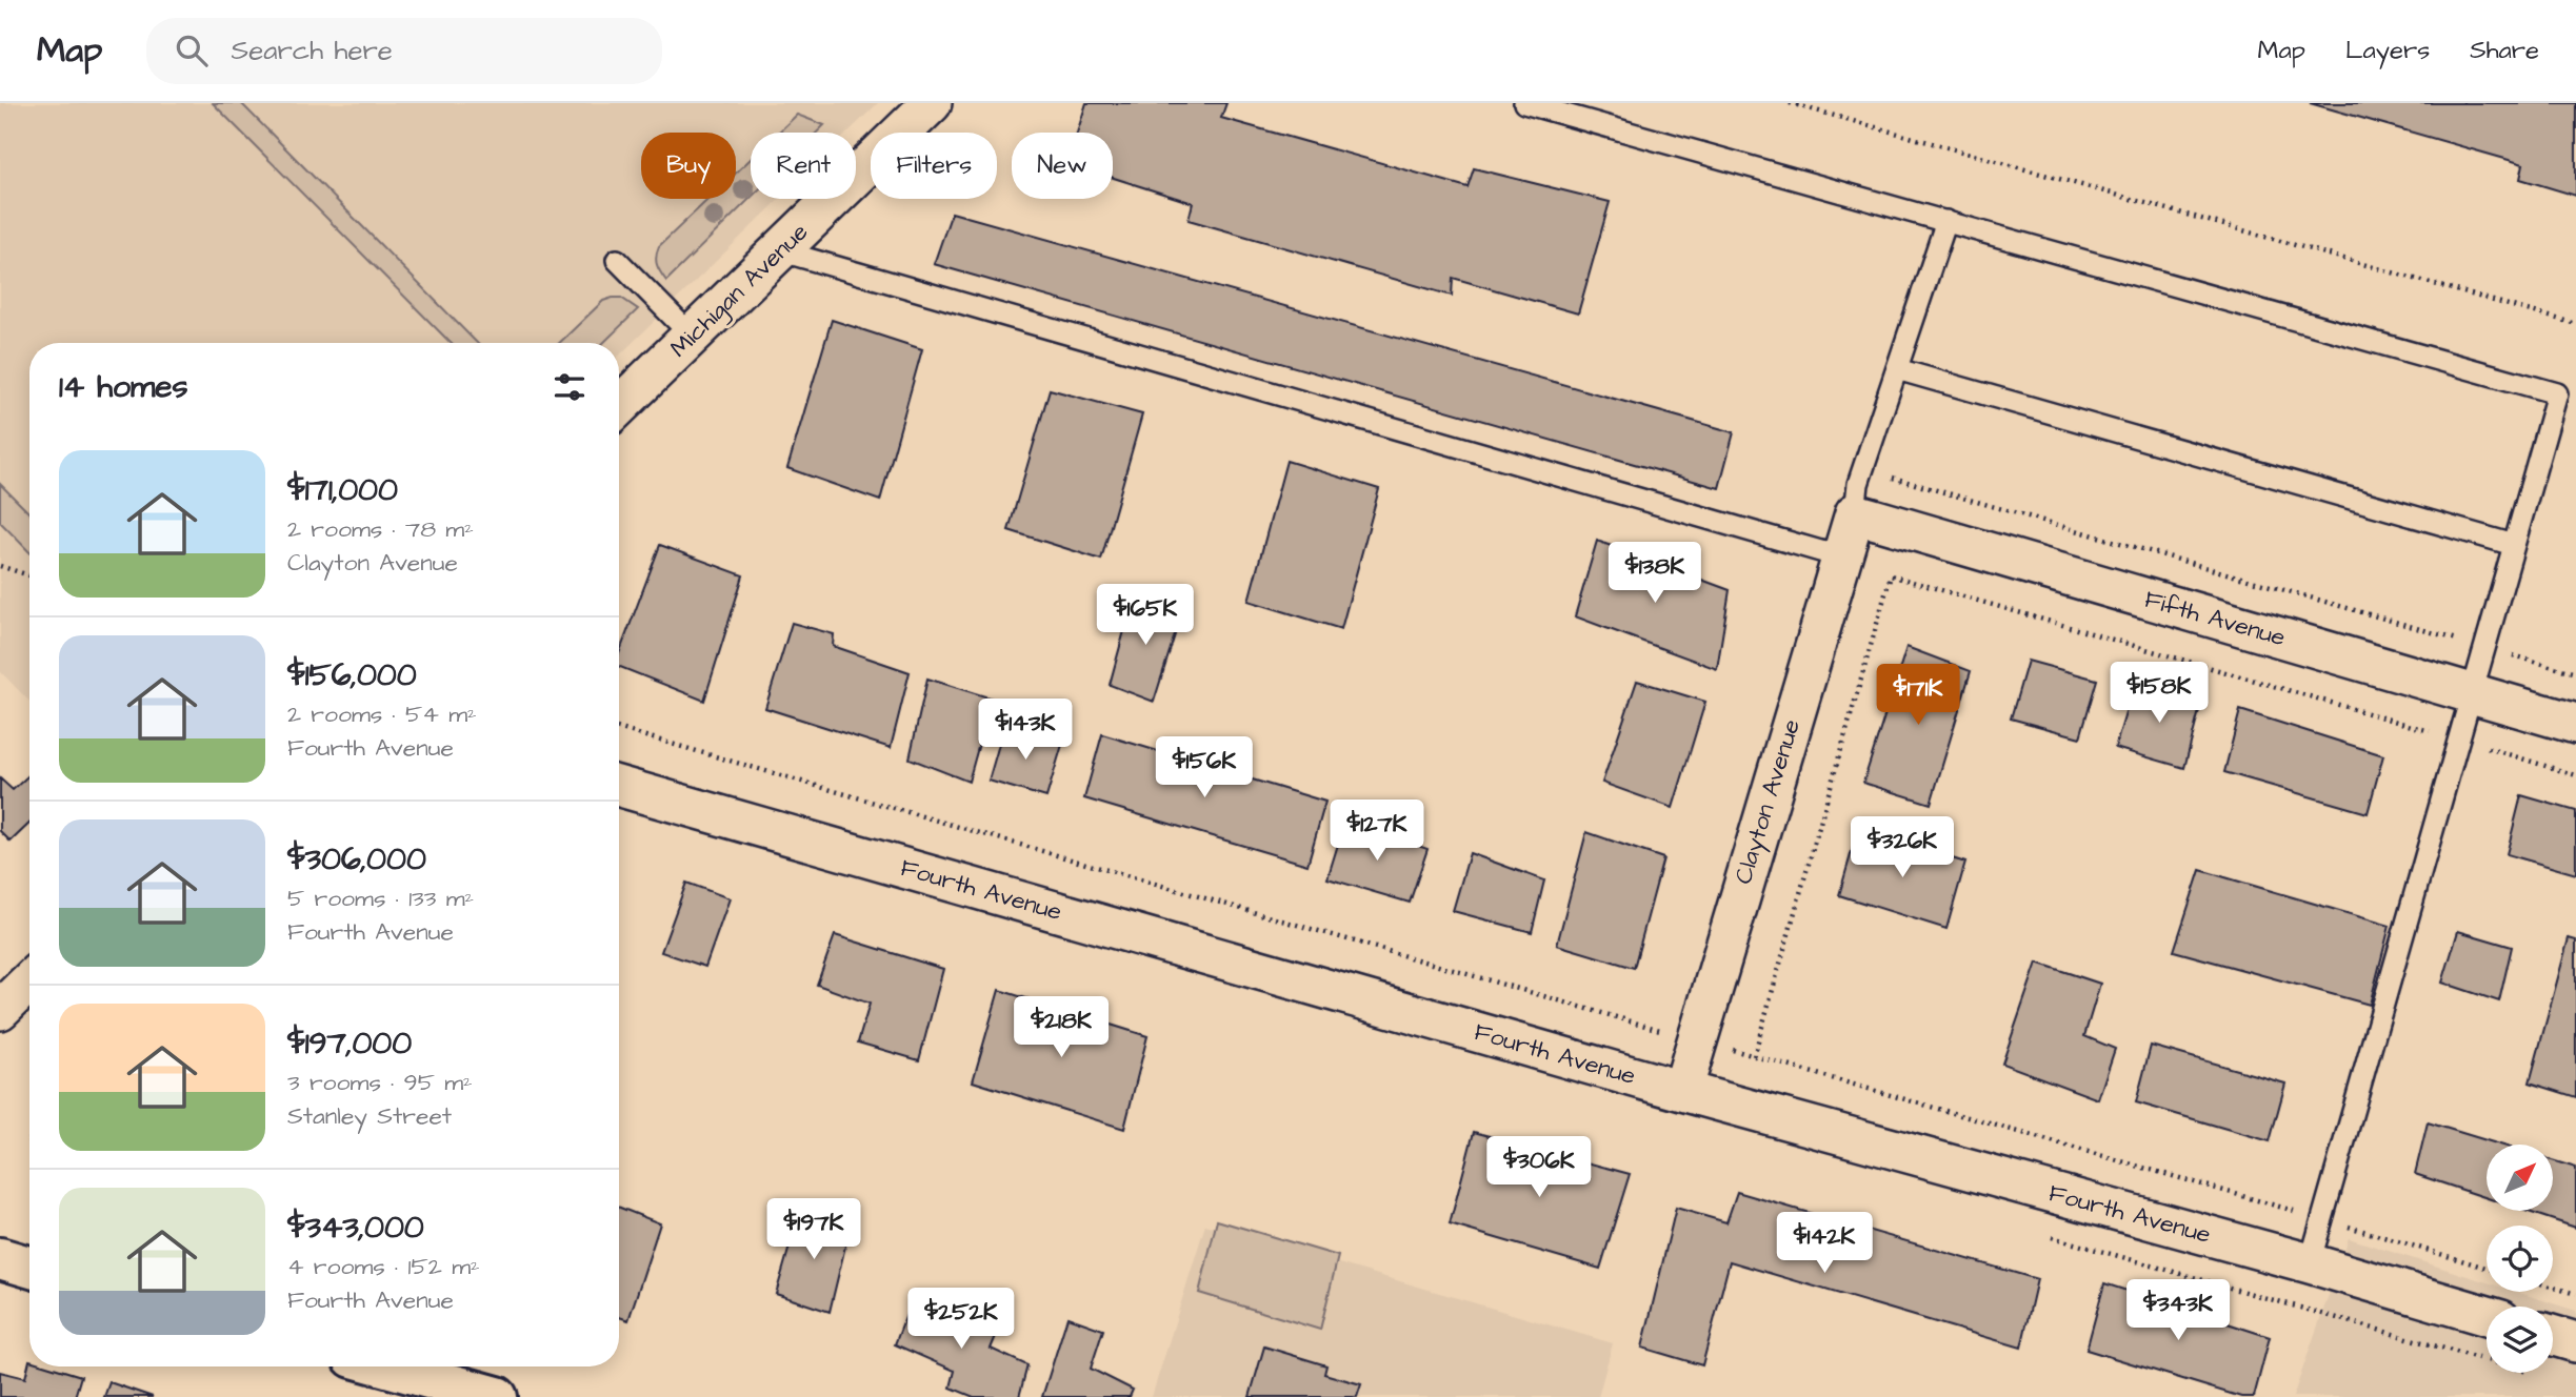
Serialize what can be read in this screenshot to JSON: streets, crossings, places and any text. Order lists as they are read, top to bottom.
{
  "streets": {
    "street": [
      "Michigan Avenue",
      "Fifth Avenue",
      "Clayton Avenue",
      "Fourth Avenue"
    ]
  },
  "crossings": [
    ["Fifth Avenue", "Clayton Avenue"],
    ["Clayton Avenue", "Fourth Avenue"]
  ],
  "north": "top right",
  "page": {
    "header": "Map",
    "search": "Search here",
    "nav": ["Map", "Layers", "Share"],
    "chip": [
      "Buy",
      "Rent",
      "Filters",
      "New"
    ],
    "heading": "14 homes",
    "list": [
      {
        "name": "$171,000",
        "note": "2 rooms · 78 m² · Clayton Avenue"
      },
      {
        "name": "$156,000",
        "note": "2 rooms · 54 m² · Fourth Avenue"
      },
      {
        "name": "$306,000",
        "note": "5 rooms · 133 m² · Fourth Avenue"
      },
      {
        "name": "$197,000",
        "note": "3 rooms · 95 m² · Stanley Street"
      },
      {
        "name": "$343,000",
        "note": "4 rooms · 152 m² · Fourth Avenue"
      }
    ],
    "price": [
      "$138K",
      "$165K",
      "$158K",
      "$171K",
      "$143K",
      "$156K",
      "$127K",
      "$326K",
      "$218K",
      "$306K",
      "$197K",
      "$142K",
      "$343K",
      "$252K"
    ]
  }
}
